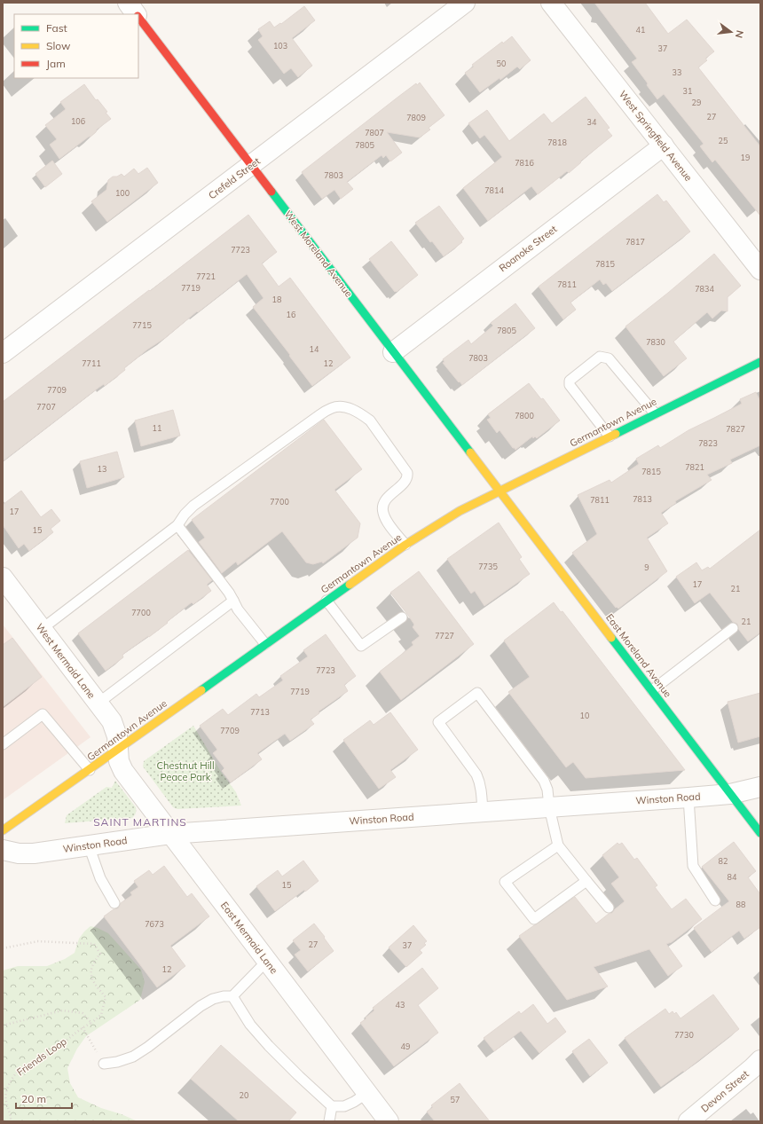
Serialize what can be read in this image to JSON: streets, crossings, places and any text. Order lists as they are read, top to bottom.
{
  "streets": {
    "street": [
      "West Springfield Avenue",
      "Crefeld Street",
      "Roanoke Street",
      "West Moreland Avenue",
      "Germantown Avenue",
      "East Moreland Avenue",
      "West Mermaid Lane",
      "Winston Road",
      "East Mermaid Lane",
      "Devon Street"
    ],
    "path": ["Friends Loop"]
  },
  "crossings": [
    ["West Springfield Avenue", "Roanoke Street"],
    ["Crefeld Street", "West Moreland Avenue"],
    ["Roanoke Street", "West Moreland Avenue"],
    ["West Moreland Avenue", "Germantown Avenue"],
    ["West Moreland Avenue", "East Moreland Avenue"],
    ["Germantown Avenue", "East Moreland Avenue"],
    ["Germantown Avenue", "West Mermaid Lane"],
    ["Germantown Avenue", "East Mermaid Lane"],
    ["East Moreland Avenue", "Winston Road"],
    ["West Mermaid Lane", "East Mermaid Lane"],
    ["Winston Road", "East Mermaid Lane"]
  ],
  "districts": ["SAINT MARTINS"],
  "parks": ["Chestnut Hill Peace Park"],
  "house_numbers": [
    "41",
    "103",
    "37",
    "50",
    "33",
    "31",
    "29",
    "27",
    "7809",
    "106",
    "34",
    "7807",
    "25",
    "7818",
    "7805",
    "19",
    "7816",
    "7803",
    "7814",
    "100",
    "7817",
    "7723",
    "7815",
    "7721",
    "7811",
    "7719",
    "7834",
    "18",
    "16",
    "7715",
    "7805",
    "7830",
    "14",
    "7803",
    "7711",
    "12",
    "7709",
    "7707",
    "7800",
    "11",
    "7827",
    "7823",
    "7821",
    "13",
    "7815",
    "7813",
    "7811",
    "7700",
    "17",
    "15",
    "7735",
    "9",
    "17",
    "21",
    "7700",
    "21",
    "7727",
    "7723",
    "7719",
    "7713",
    "10",
    "7709",
    "82",
    "84",
    "15",
    "88",
    "7673",
    "27",
    "37",
    "12",
    "43",
    "7730",
    "49",
    "20",
    "57"
  ],
  "legend": ["Fast", "Slow", "Jam"],
  "scale_bar": "20 m",
  "north": "right"
}
